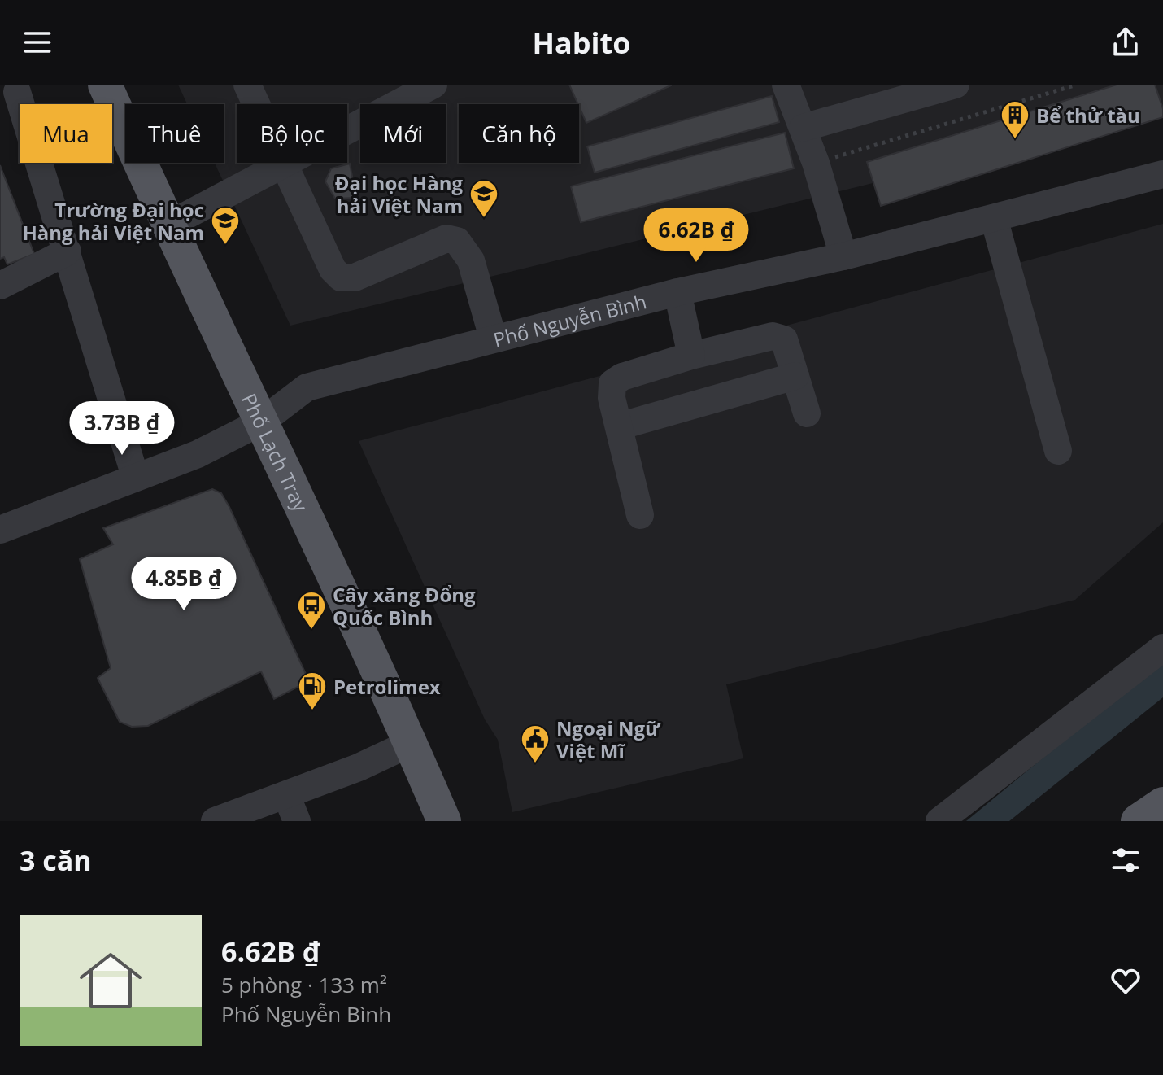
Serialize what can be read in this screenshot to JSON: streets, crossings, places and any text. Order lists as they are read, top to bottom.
{
  "streets": {
    "main road": ["Phố Lạch Tray"],
    "street": ["Phố Nguyễn Bình"]
  },
  "crossings": [
    ["Phố Nguyễn Bình", "Phố Lạch Tray"]
  ],
  "places": {
    "building": ["Bể thử tàu"],
    "school or university": ["Đại học Hàng hải Việt Nam", "Trường Đại học Hàng hải Việt Nam"],
    "bus stop": ["Cây xăng Đổng Quốc Bình"],
    "fuel station": ["Petrolimex"],
    "public building": ["Ngoại Ngữ Việt Mĩ"]
  },
  "page": {
    "header": "Habito",
    "chip": [
      "Mua",
      "Thuê",
      "Bộ lọc",
      "Mới",
      "Căn hộ"
    ],
    "price": ["6.62B ₫", "3.73B ₫", "4.85B ₫"],
    "heading": "3 căn",
    "list": [
      {
        "name": "6.62B ₫",
        "note": "5 phòng · 133 m² · Phố Nguyễn Bình"
      }
    ]
  }
}
